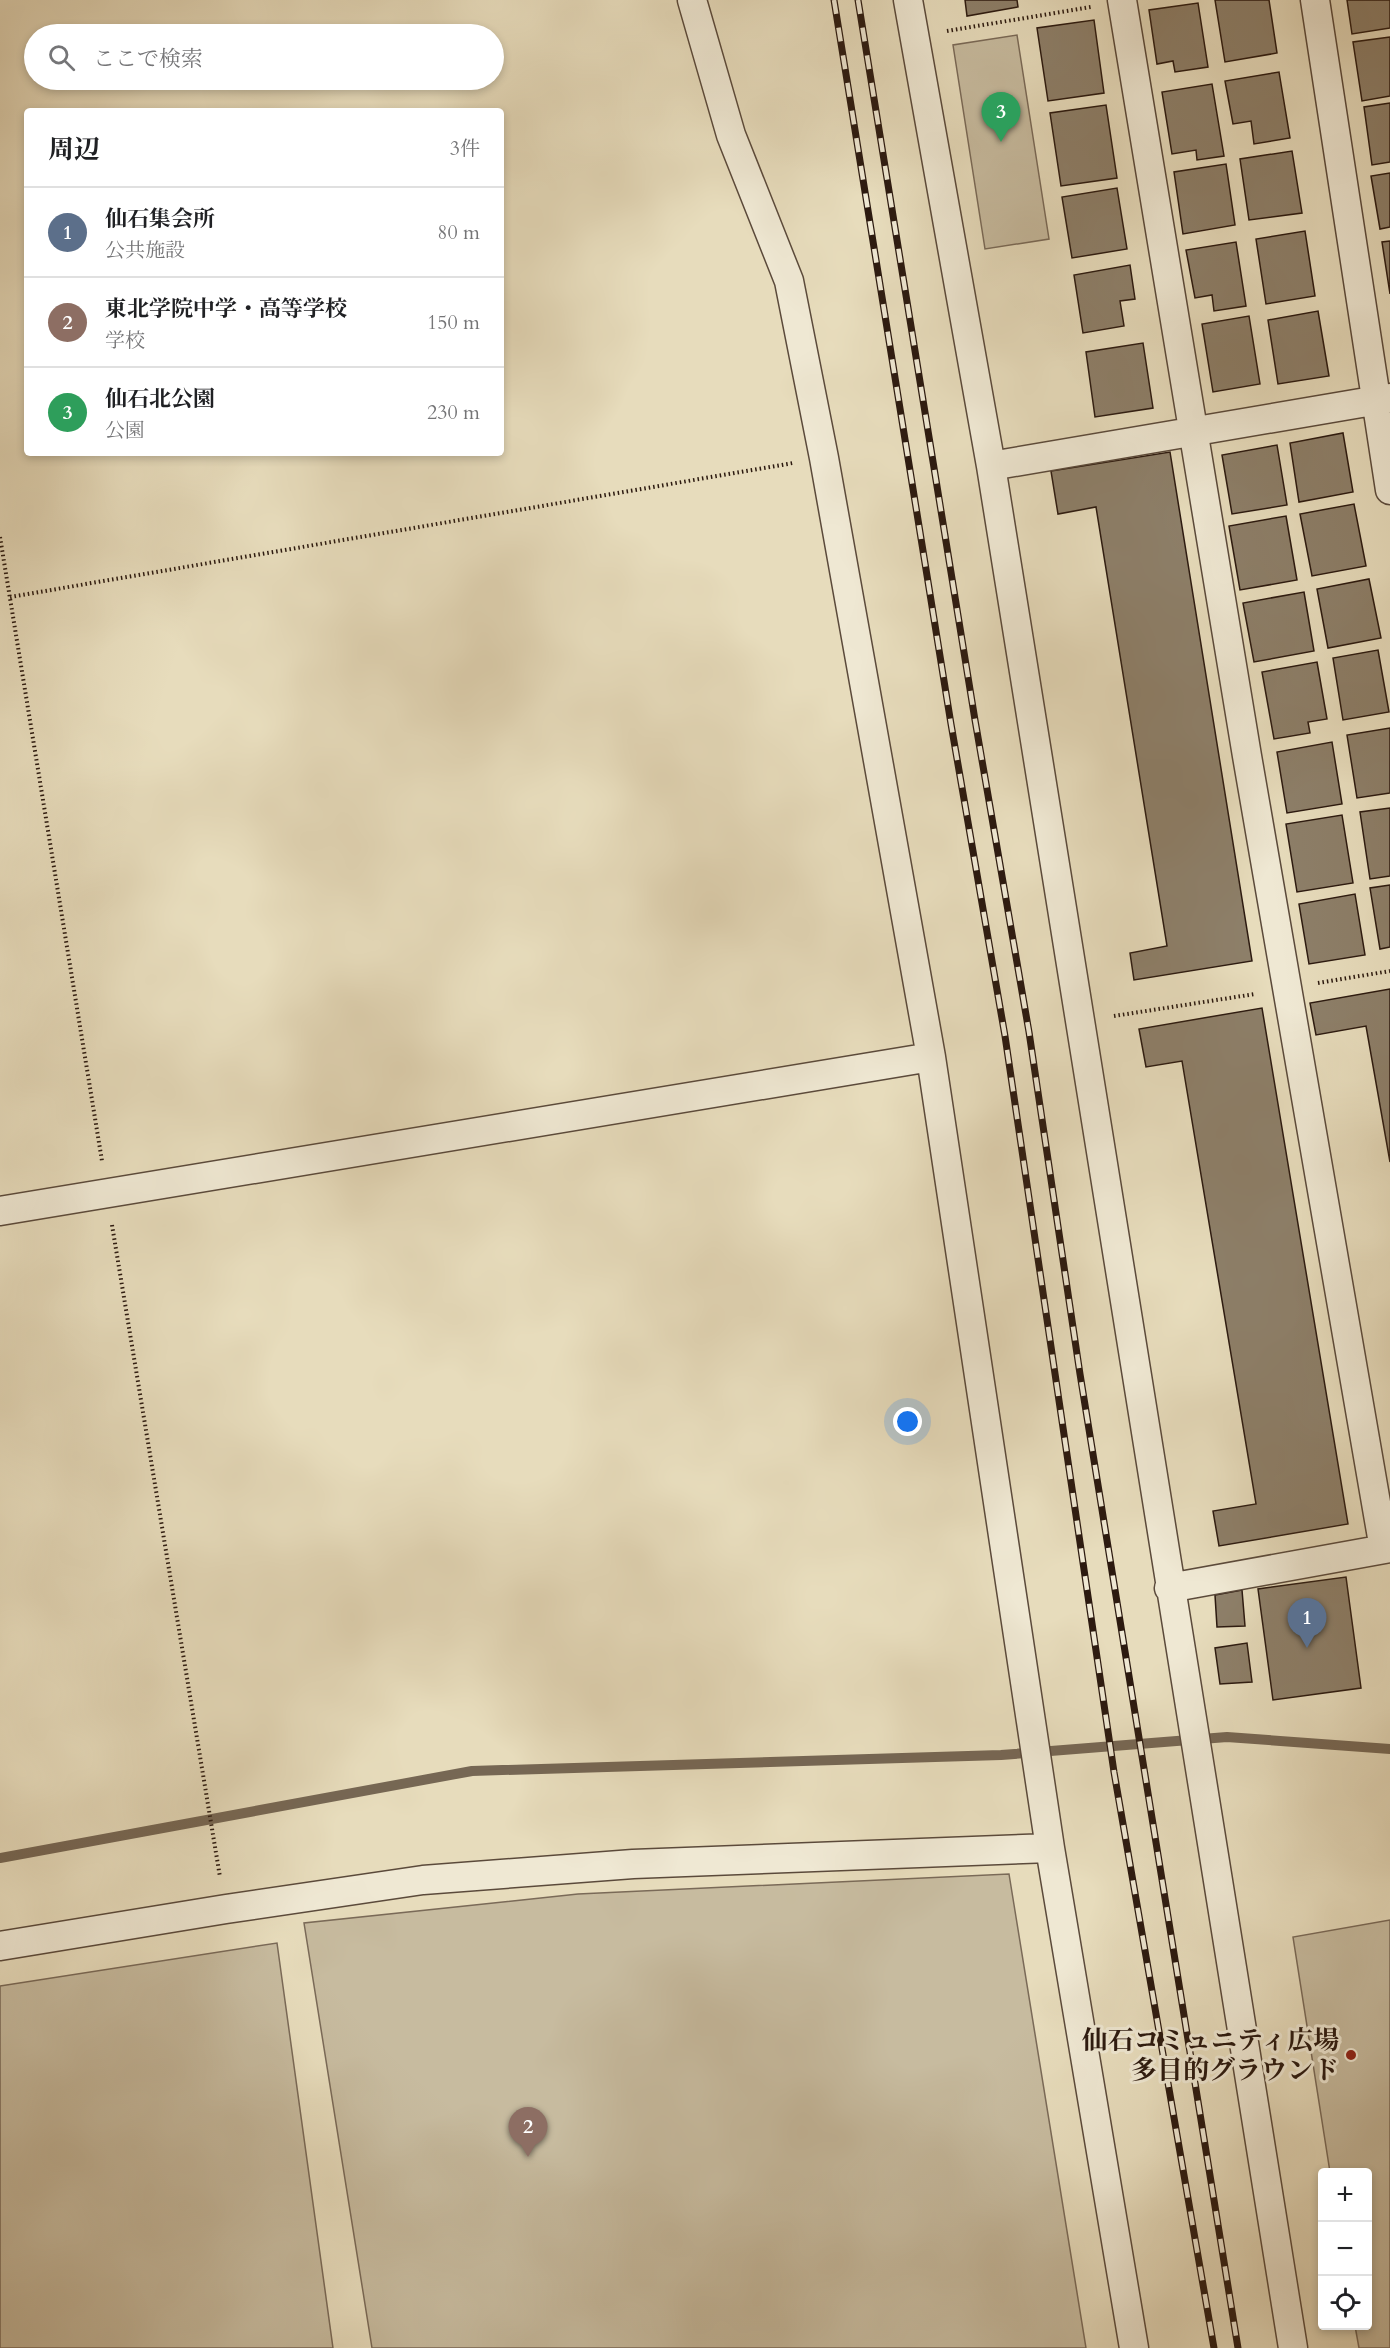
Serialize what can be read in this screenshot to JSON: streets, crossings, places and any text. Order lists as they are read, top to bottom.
{
  "places": ["仙石コミュニティ広場 多目的グラウンド"],
  "page": {
    "search": "ここで検索",
    "pins": ["3", "1", "2"],
    "heading": ["周辺", "3件"],
    "list": [
      {
        "mark": "1",
        "name": "仙石集会所",
        "note": "公共施設",
        "value": "80 m"
      },
      {
        "mark": "2",
        "name": "東北学院中学・高等学校",
        "note": "学校",
        "value": "150 m"
      },
      {
        "mark": "3",
        "name": "仙石北公園",
        "note": "公園",
        "value": "230 m"
      }
    ],
    "map_buttons": ["+", "−"]
  }
}
